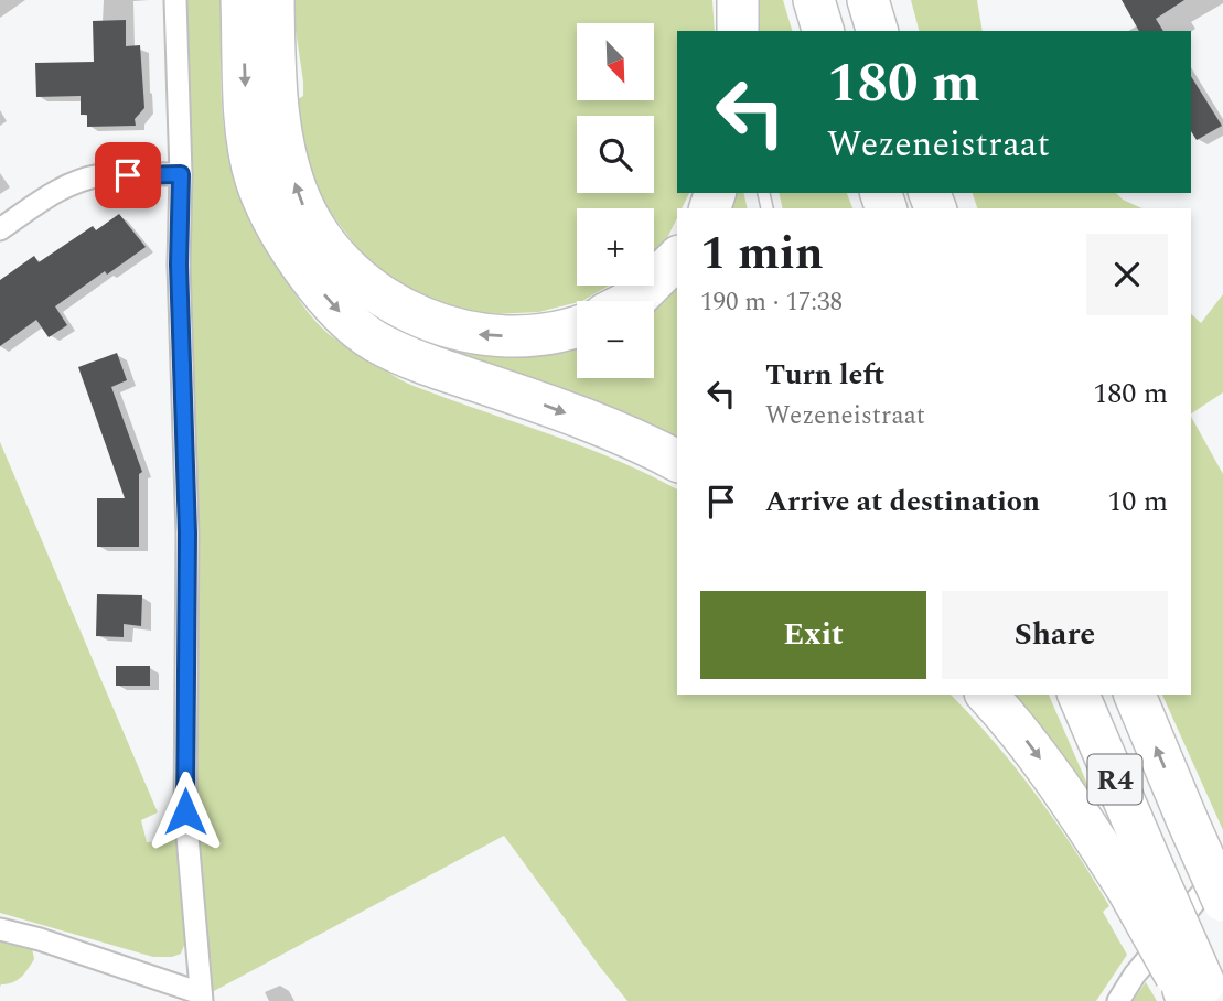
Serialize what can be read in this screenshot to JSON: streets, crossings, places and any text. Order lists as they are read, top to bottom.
{
  "streets": {
    "highway": ["R4"]
  },
  "north": "bottom right",
  "page": {
    "map_buttons": ["+", "−"],
    "turn": ["180 m", "Wezeneistraat"],
    "heading": ["1 min", "190 m · 17:38"],
    "list": [
      {
        "name": "Turn left",
        "note": "Wezeneistraat",
        "value": "180 m"
      },
      {
        "name": "Arrive at destination",
        "value": "10 m"
      }
    ],
    "buttons": ["Exit", "Share"]
  }
}
